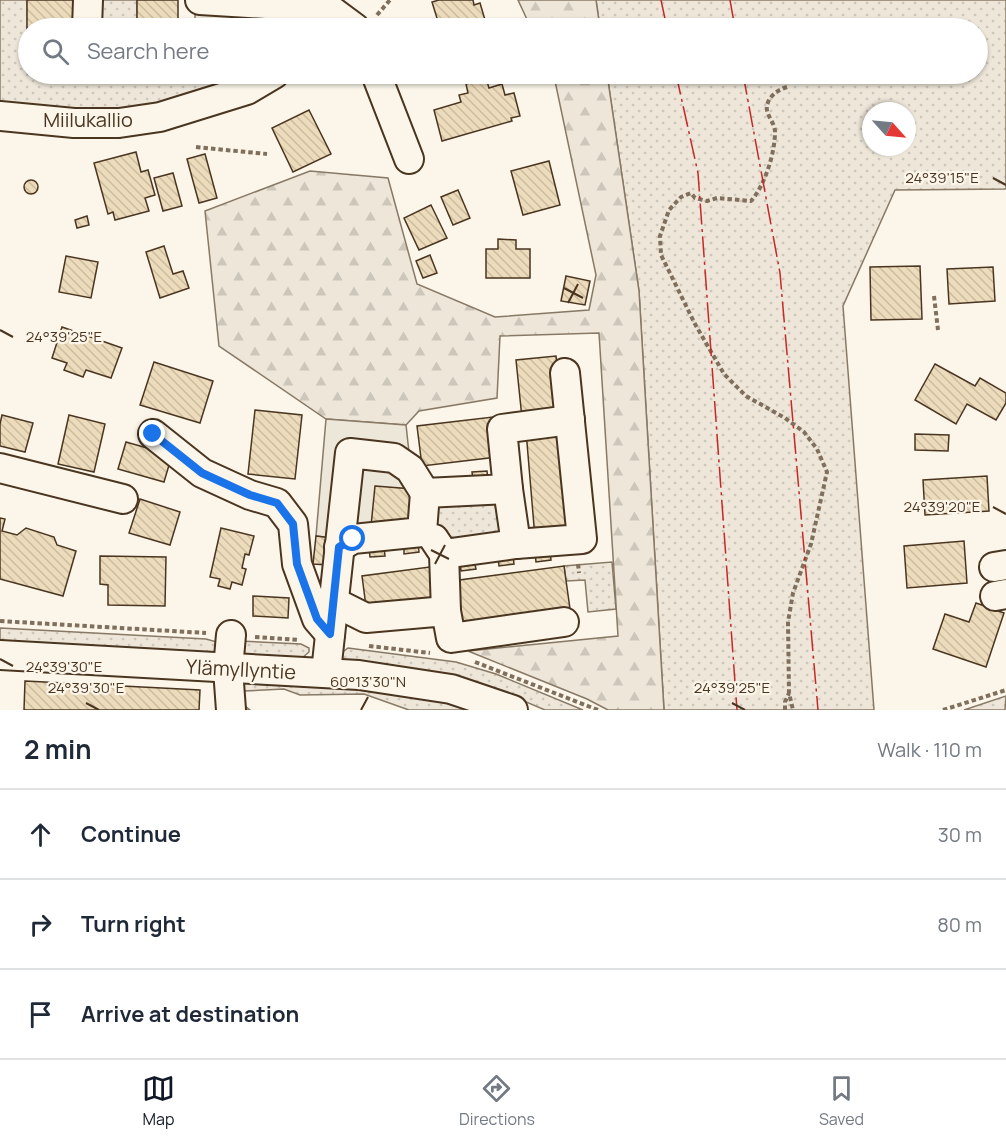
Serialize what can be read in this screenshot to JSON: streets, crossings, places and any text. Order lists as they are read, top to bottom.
{
  "streets": {
    "street": ["Miilukallio", "Ylämyllyntie"]
  },
  "north": "bottom right",
  "page": {
    "search": "Search here",
    "heading": ["2 min", "Walk · 110 m"],
    "list": [
      ["Continue", "30 m"],
      ["Turn right", "80 m"],
      "Arrive at destination"
    ],
    "nav": ["Map", "Directions", "Saved"]
  },
  "coordinates": [
    "24°39'15\"E",
    "24°39'25\"E",
    "24°39'20\"E",
    "24°39'30\"E",
    "60°13'30\"N"
  ]
}
